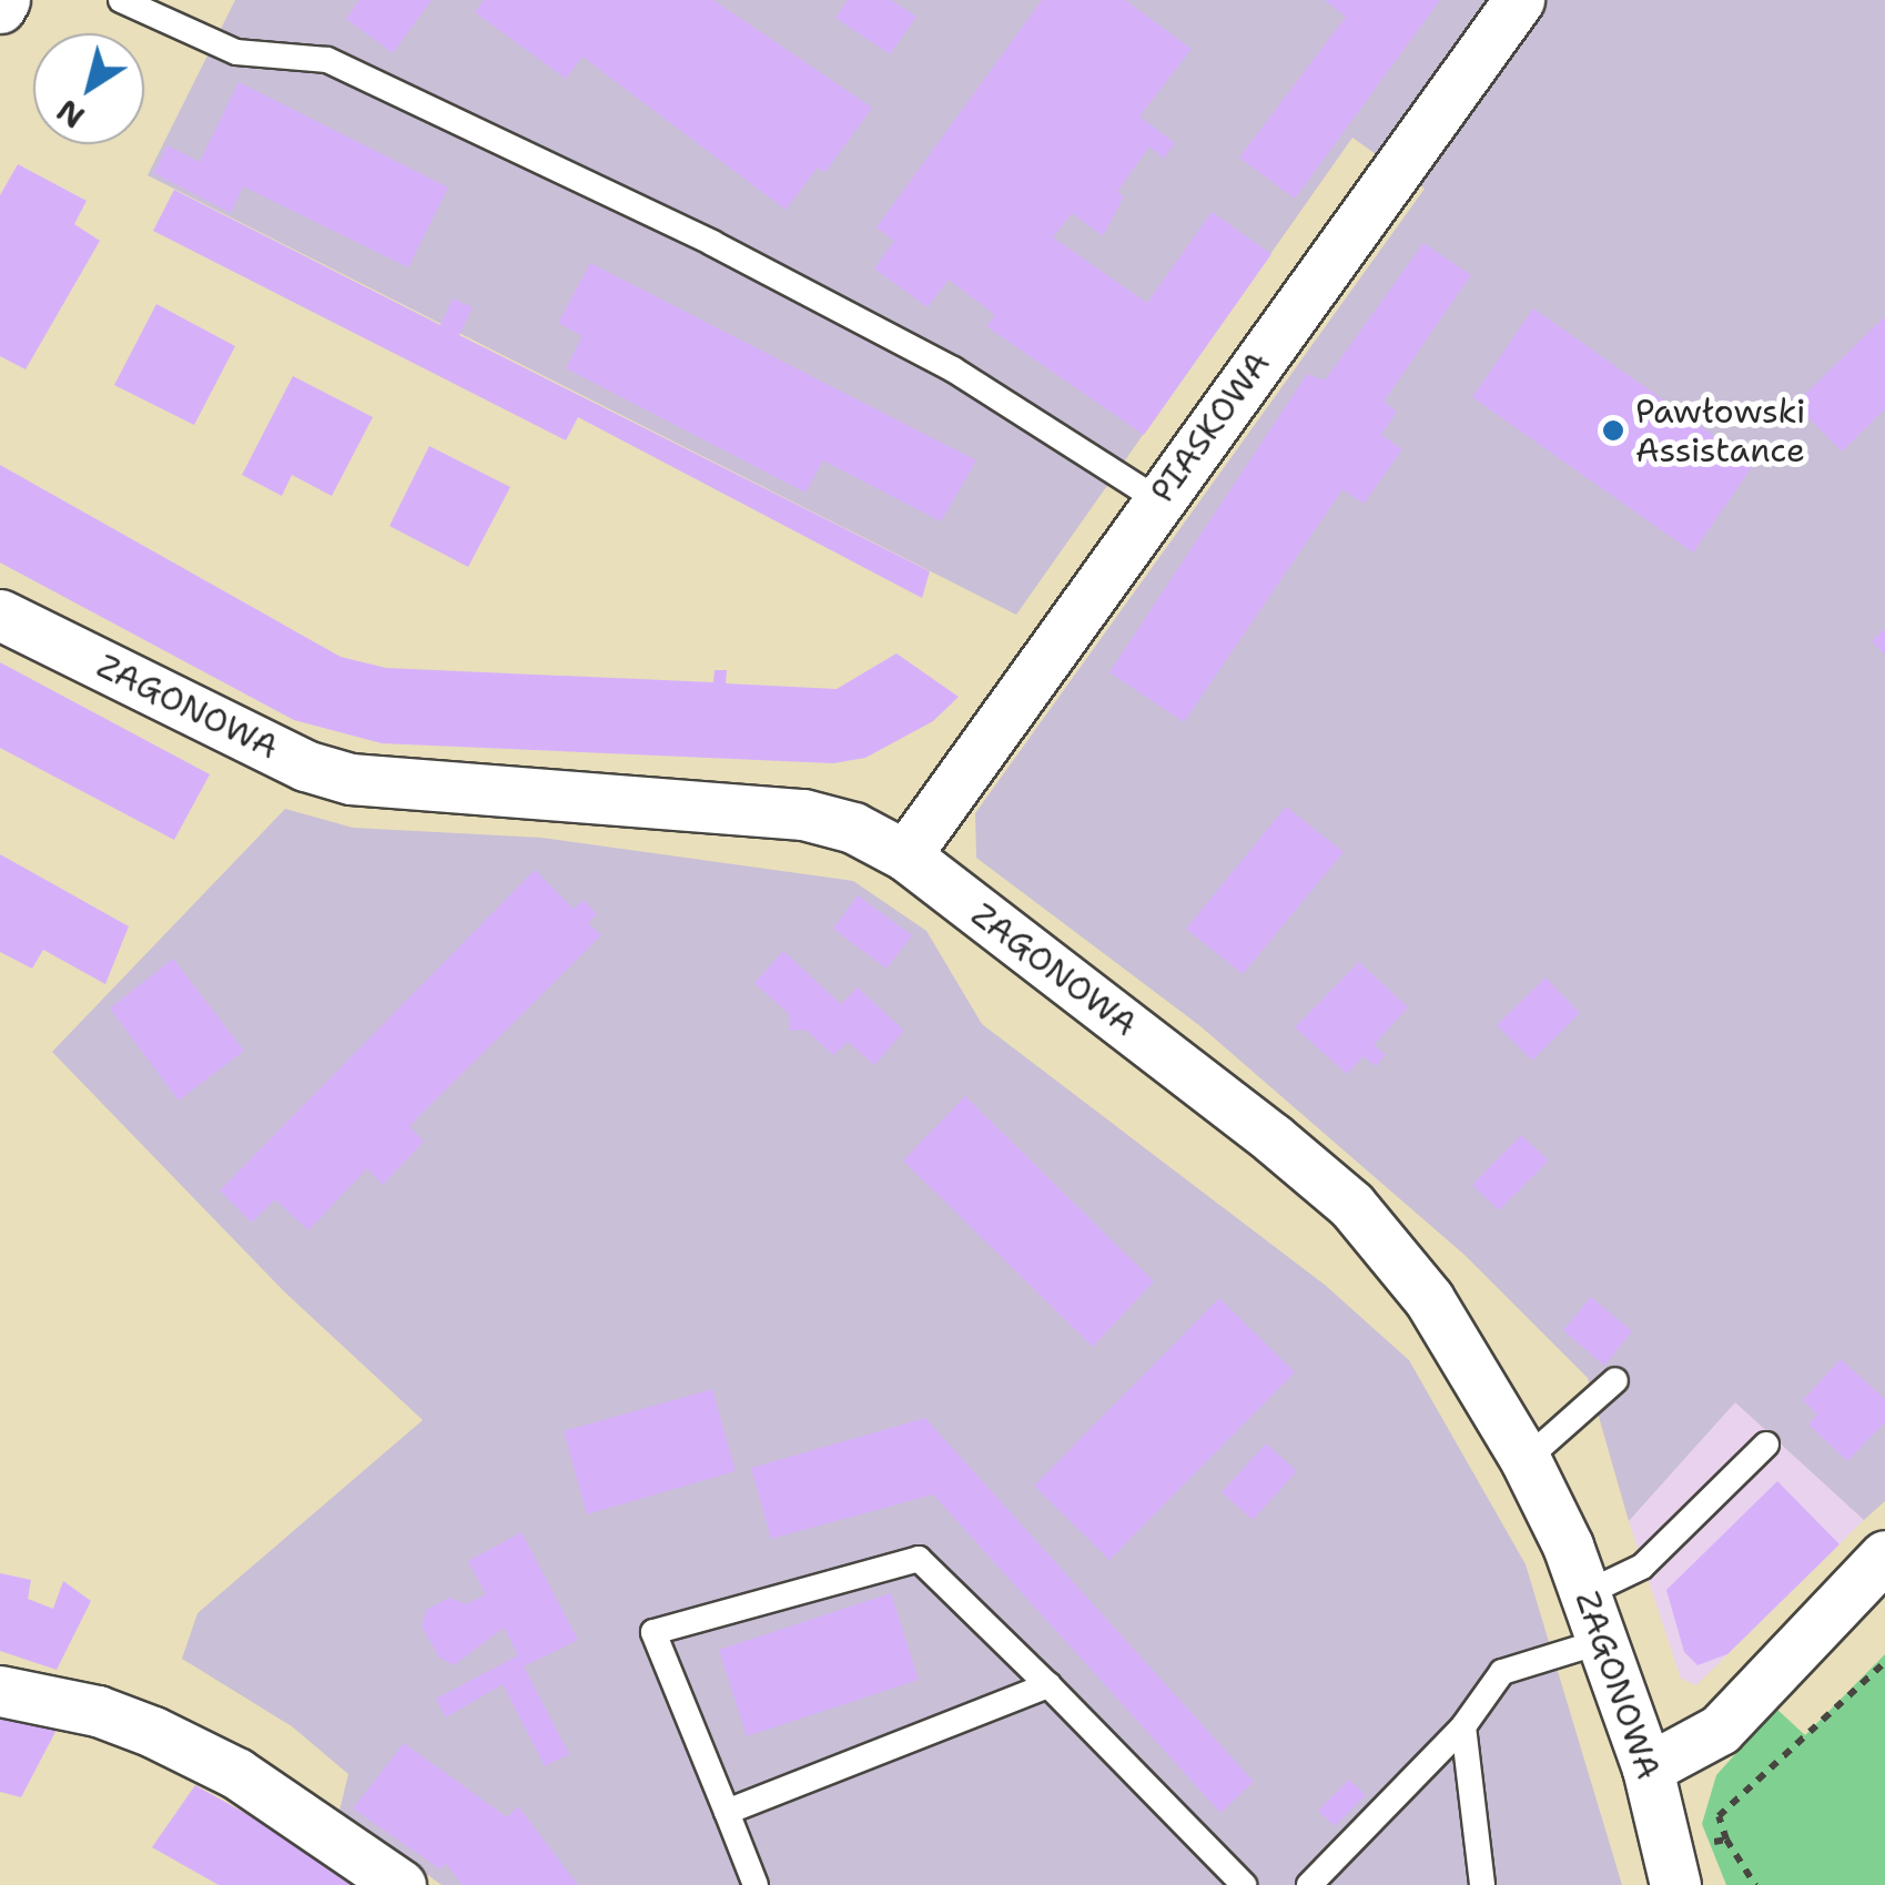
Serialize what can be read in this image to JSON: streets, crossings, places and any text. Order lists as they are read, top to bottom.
{
  "streets": {
    "street": ["PIASKOWA", "ZAGONOWA"]
  },
  "crossings": [
    ["PIASKOWA", "ZAGONOWA"]
  ],
  "places": ["Pawłowski Assistance"],
  "north": "bottom left"
}
